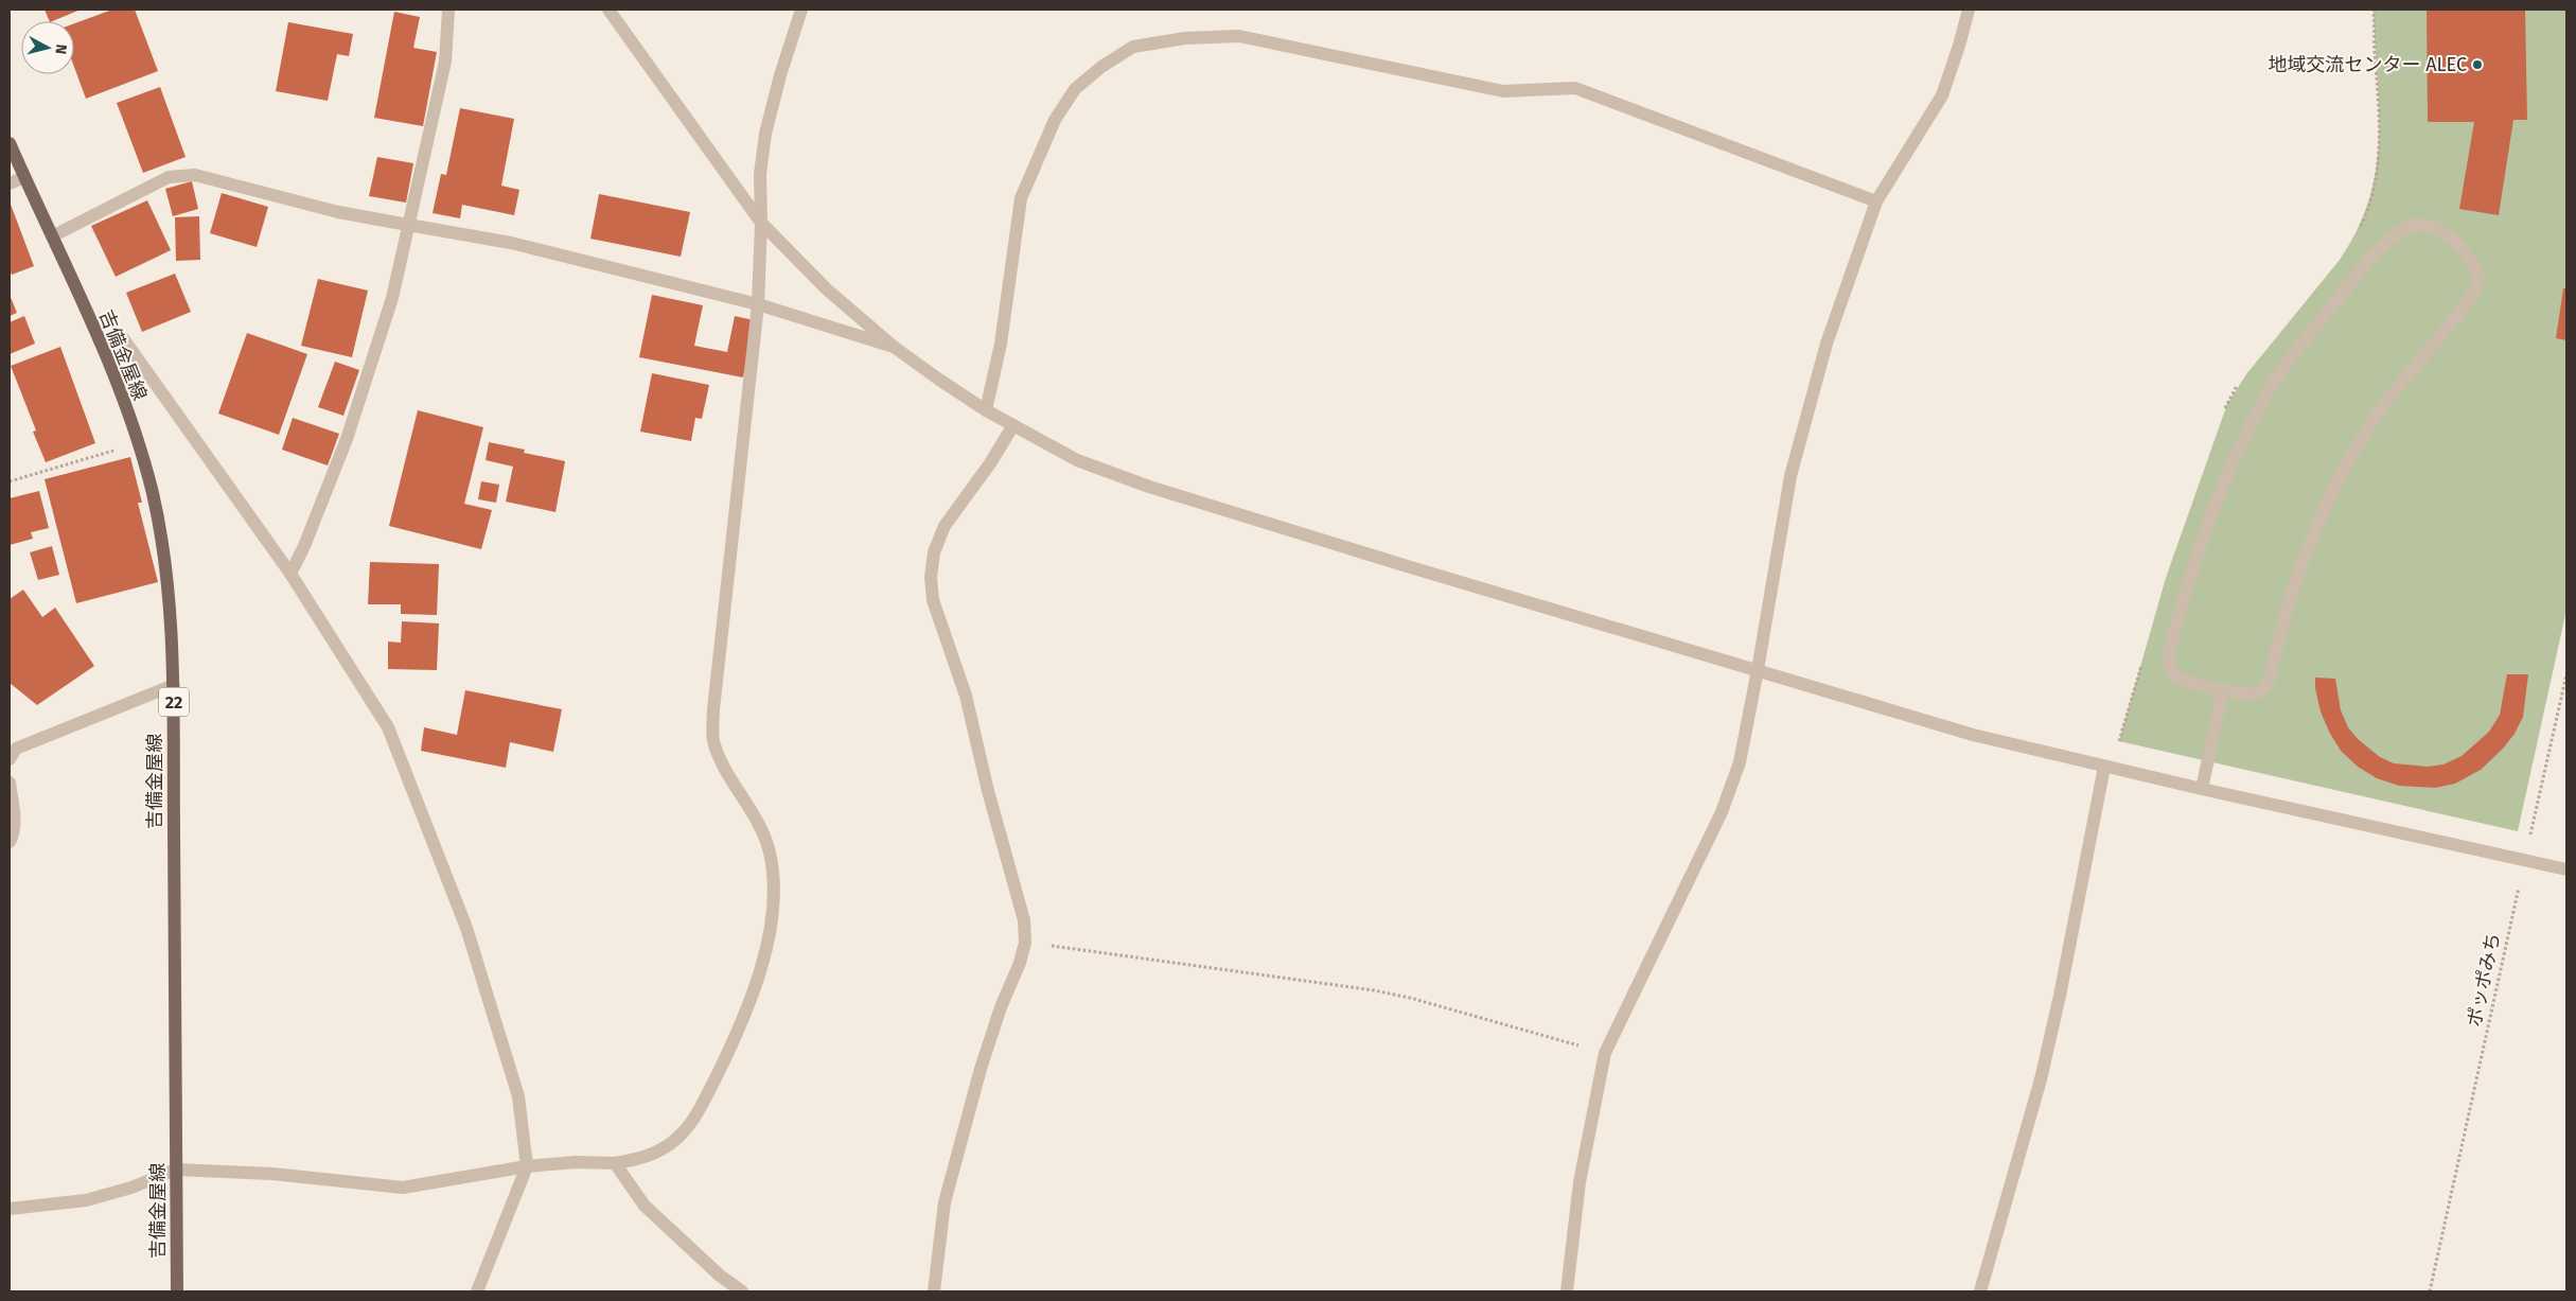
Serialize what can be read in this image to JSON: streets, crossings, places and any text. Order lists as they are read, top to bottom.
{
  "streets": {
    "main road": ["吉備金屋線", "22"],
    "path": ["ポッポみち"]
  },
  "places": ["地域交流センター ALEC"],
  "north": "right"
}
